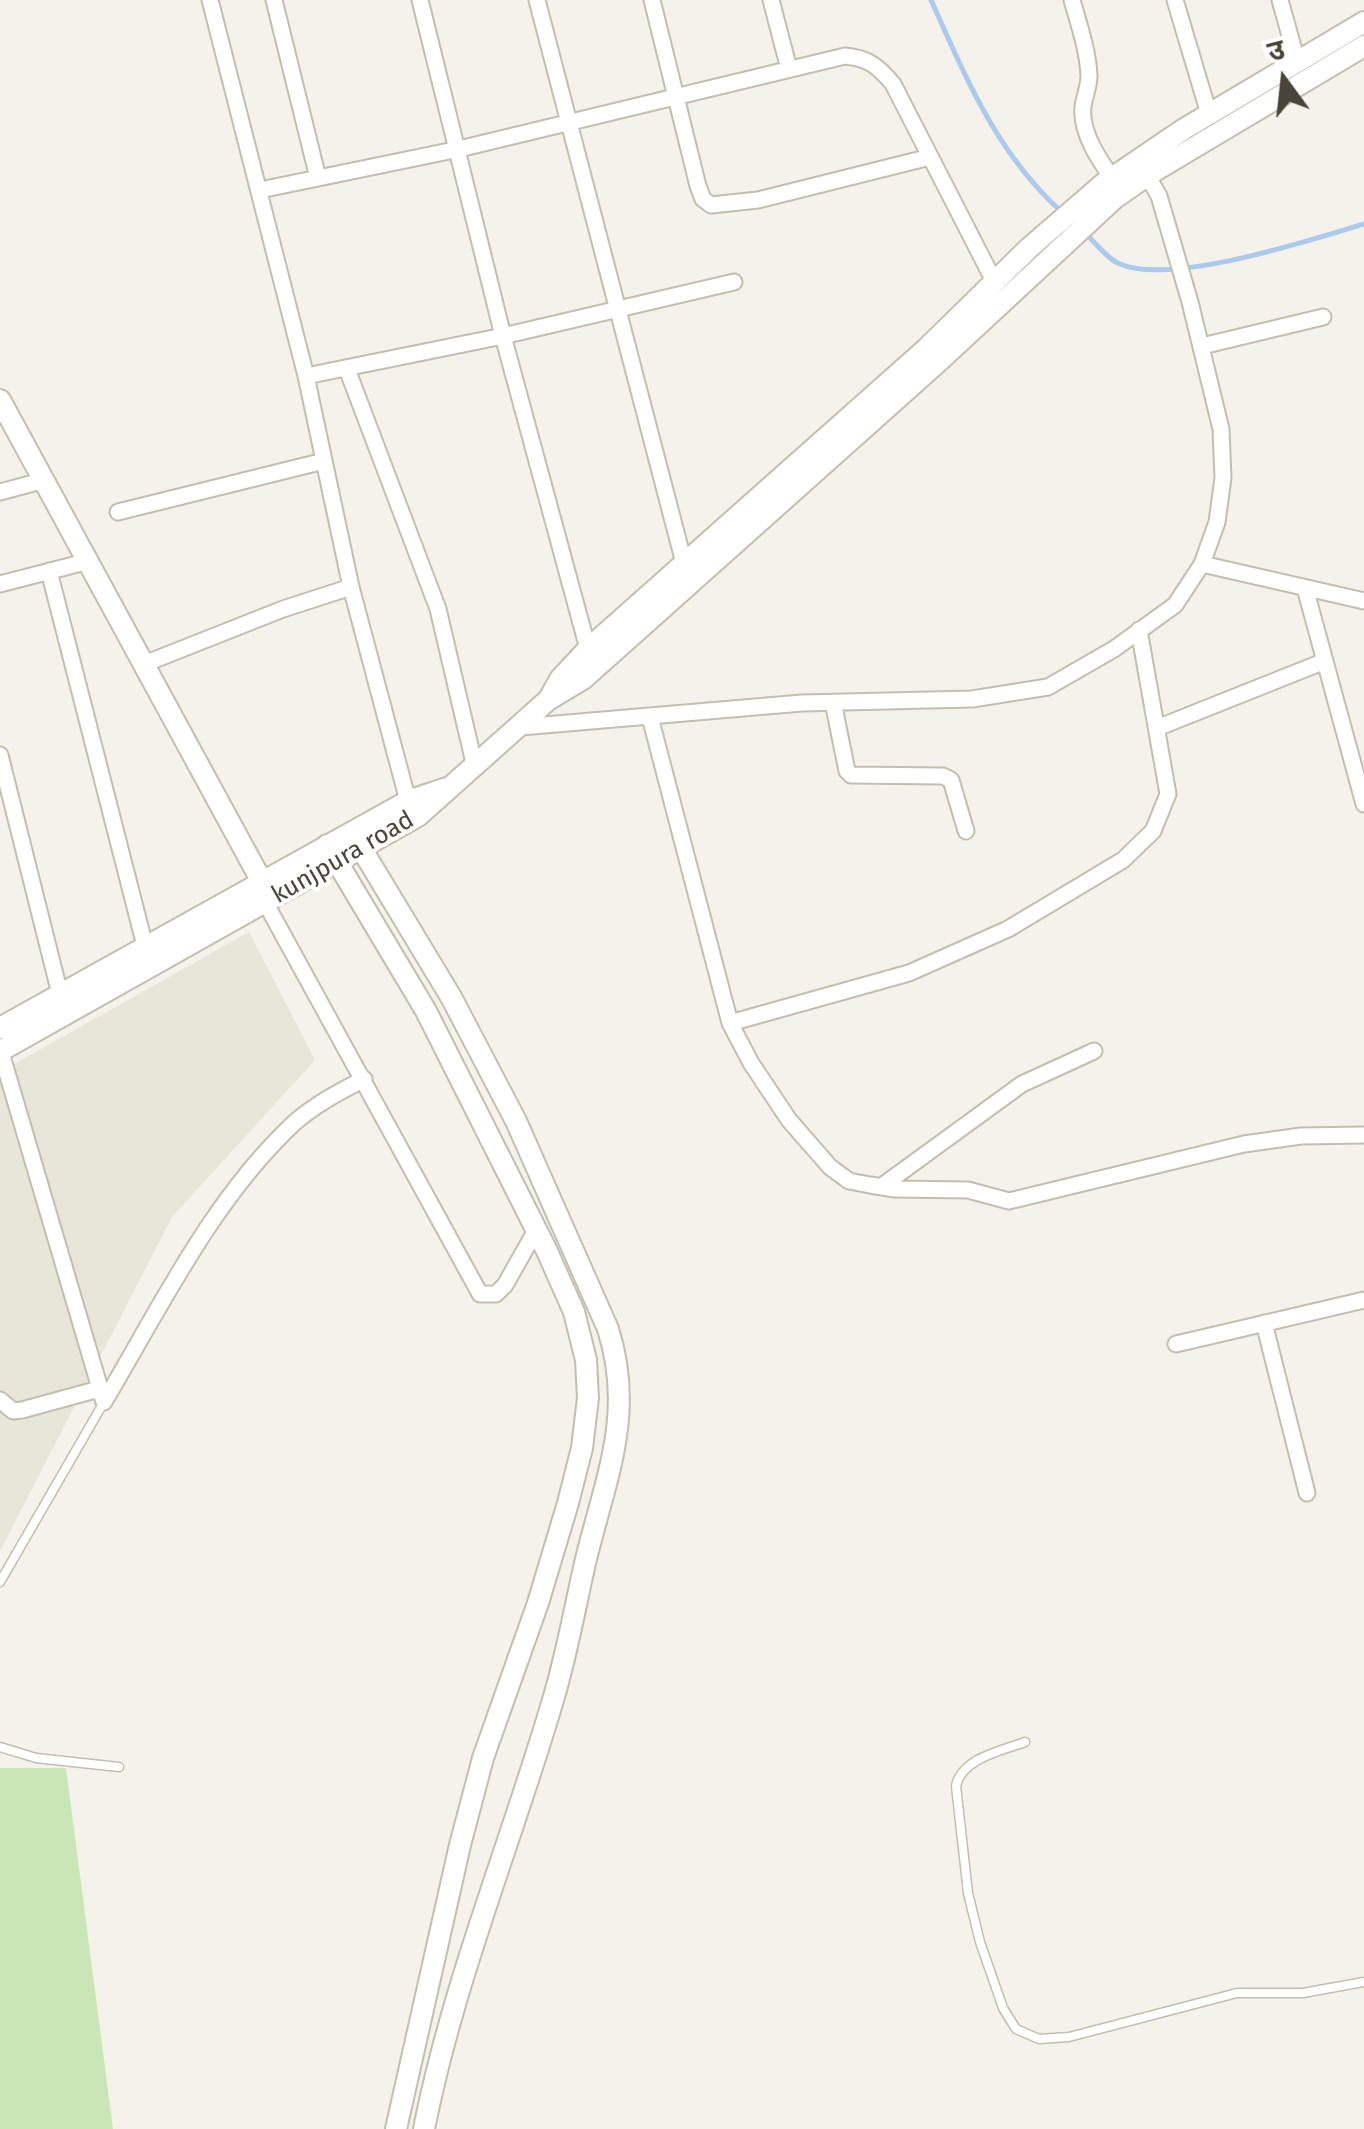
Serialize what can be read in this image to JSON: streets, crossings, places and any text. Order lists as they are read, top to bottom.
{
  "streets": {
    "street": ["kunjpura road"]
  },
  "north": "top"
}
